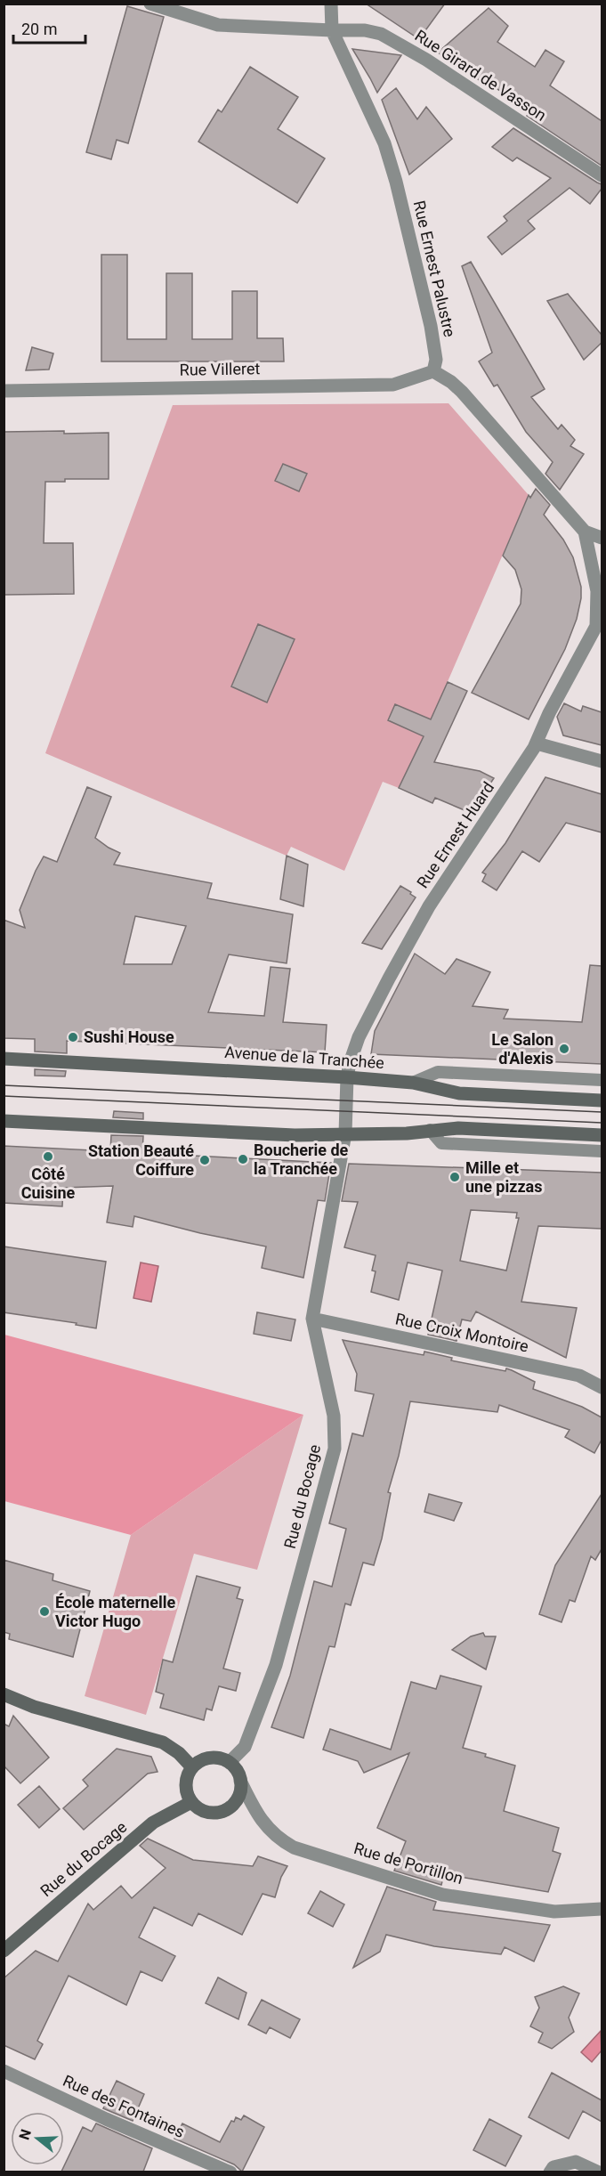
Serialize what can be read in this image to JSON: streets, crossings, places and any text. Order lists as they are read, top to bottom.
{
  "streets": {
    "main road": ["Avenue de la Tranchée", "Rue du Bocage"],
    "street": [
      "Rue Girard de Vasson",
      "Rue Ernest Palustre",
      "Rue Villeret",
      "Rue Ernest Huard",
      "Rue Croix Montoire",
      "Rue de Portillon",
      "Rue des Fontaines"
    ]
  },
  "crossings": [
    ["Rue Girard de Vasson", "Rue Ernest Palustre"],
    ["Rue Ernest Palustre", "Rue Villeret"],
    ["Rue Ernest Huard", "Avenue de la Tranchée"],
    ["Rue Ernest Huard", "Rue du Bocage"],
    ["Rue Croix Montoire", "Rue du Bocage"],
    ["Rue du Bocage", "Rue de Portillon"]
  ],
  "places": [
    "Sushi House",
    "Le Salon d'Alexis",
    "Côté Cuisine",
    "Boucherie de la Tranchée",
    "Station Beauté Coiffure",
    "Mille et une pizzas",
    "École maternelle Victor Hugo"
  ],
  "scale_bar": "20 m",
  "north": "left"
}
